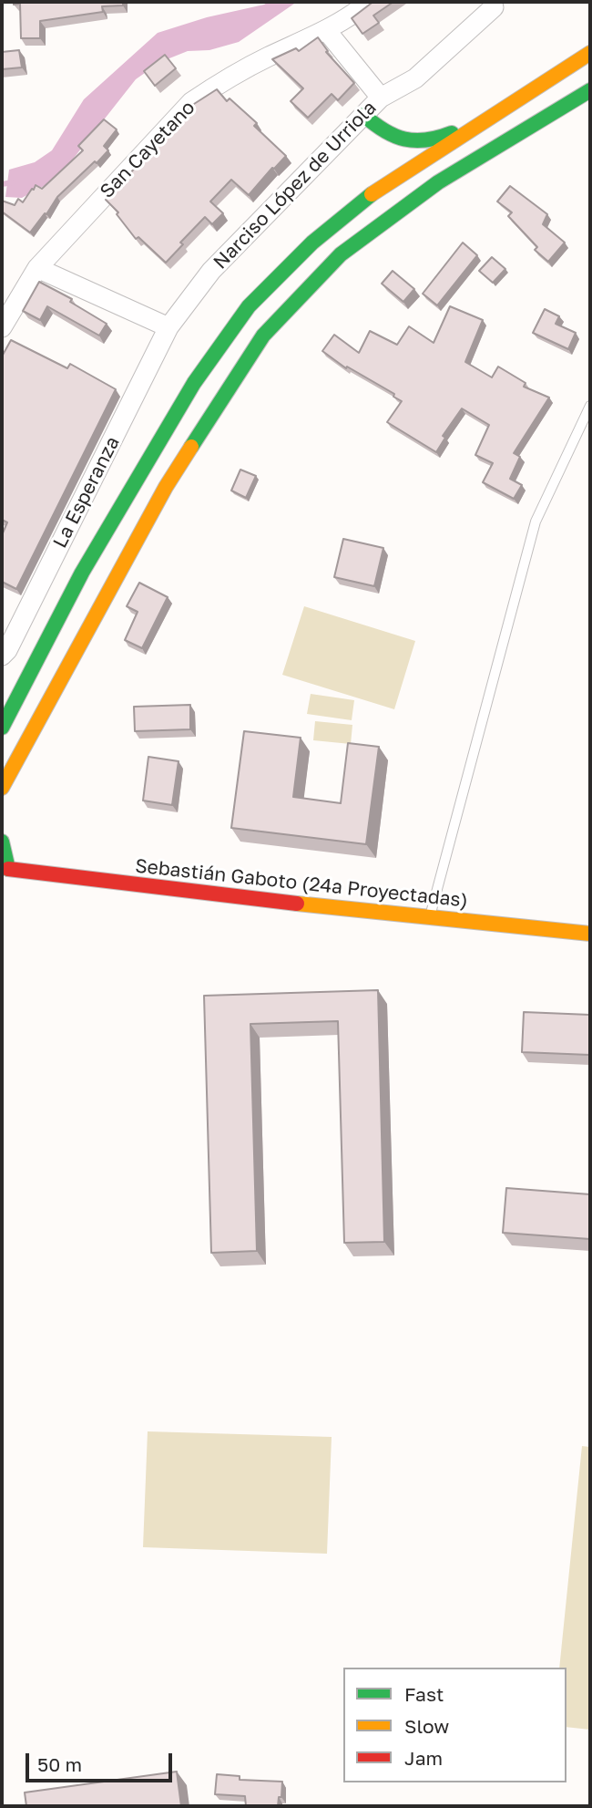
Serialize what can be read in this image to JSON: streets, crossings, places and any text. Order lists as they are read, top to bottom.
{
  "streets": {
    "main road": ["Sebastián Gaboto (24ª Proyectadas)"],
    "street": ["San Cayetano", "Narciso López de Urriola", "La Esperanza"]
  },
  "crossings": [
    ["Narciso López de Urriola", "La Esperanza"]
  ],
  "legend": ["Fast", "Slow", "Jam"],
  "scale_bar": "50 m"
}
